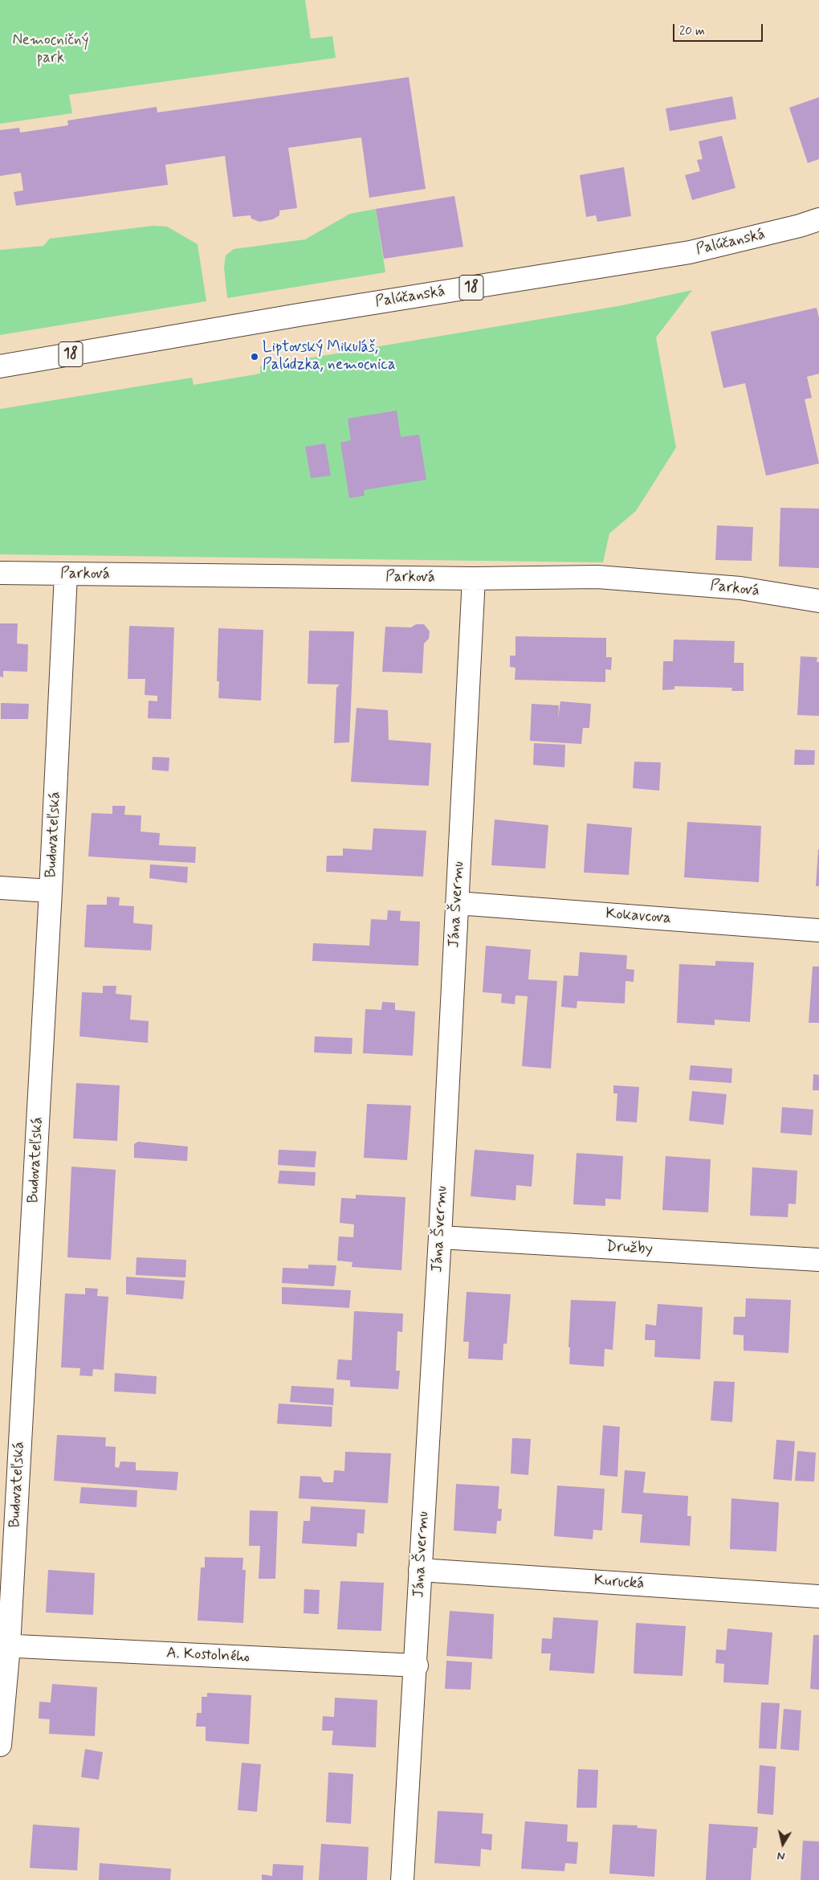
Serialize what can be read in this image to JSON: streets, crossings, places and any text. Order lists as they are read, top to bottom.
{
  "streets": {
    "street": [
      "Palúčanská",
      "18",
      "Parková",
      "Budovateľská",
      "Jána Švermu",
      "Kokavcova",
      "Družby",
      "Kurucká",
      "A. Kostolného"
    ]
  },
  "crossings": [
    ["Parková", "Budovateľská"],
    ["Parková", "Jána Švermu"],
    ["Budovateľská", "A. Kostolného"],
    ["Jána Švermu", "Kokavcova"],
    ["Jána Švermu", "Družby"],
    ["Jána Švermu", "Kurucká"],
    ["Jána Švermu", "A. Kostolného"]
  ],
  "parks": ["Nemocničný park"],
  "places": ["Liptovský Mikuláš, Palúdzka, nemocnica"],
  "scale_bar": "20 m",
  "north": "bottom"
}
